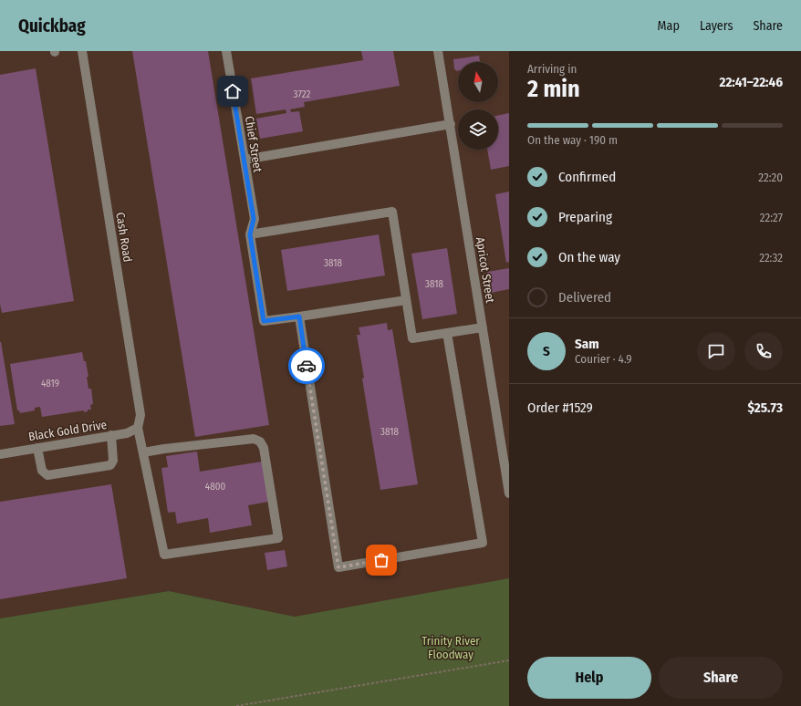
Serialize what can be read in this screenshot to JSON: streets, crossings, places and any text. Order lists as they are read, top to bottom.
{
  "streets": {
    "street": [
      "Chief Street",
      "Cash Road",
      "Apricot Street",
      "Black Gold Drive"
    ]
  },
  "crossings": [
    ["Cash Road", "Black Gold Drive"]
  ],
  "parks": ["Trinity River Floodway"],
  "house_numbers": [
    "3722",
    "3818",
    "3818",
    "4819",
    "3818",
    "4800"
  ],
  "north": "top",
  "page": {
    "header": "Quickbag",
    "nav": ["Map", "Layers", "Share"],
    "heading": ["2 min", "Arriving in", "22:41–22:46"],
    "panel": [
      "Sam",
      "Courier · 4.9",
      "Order #1529",
      "$25.73"
    ],
    "bar": "On the way · 190 m",
    "list": [
      ["Confirmed", "22:20"],
      ["Preparing", "22:27"],
      ["On the way", "22:32"],
      "Delivered"
    ],
    "round": "S",
    "buttons": ["Help", "Share"]
  }
}
